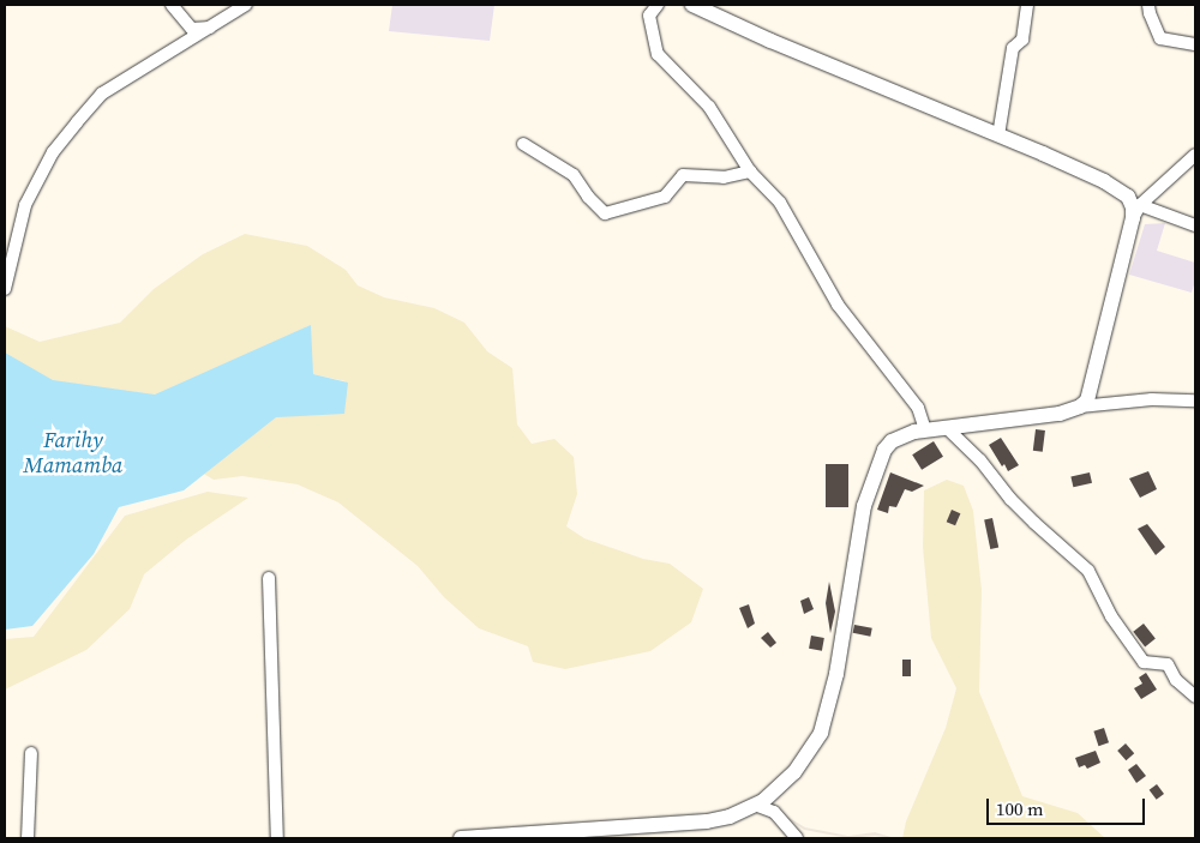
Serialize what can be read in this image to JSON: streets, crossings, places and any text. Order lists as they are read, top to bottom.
{
  "water": ["Farihy Mamamba"],
  "scale_bar": "100 m"
}
